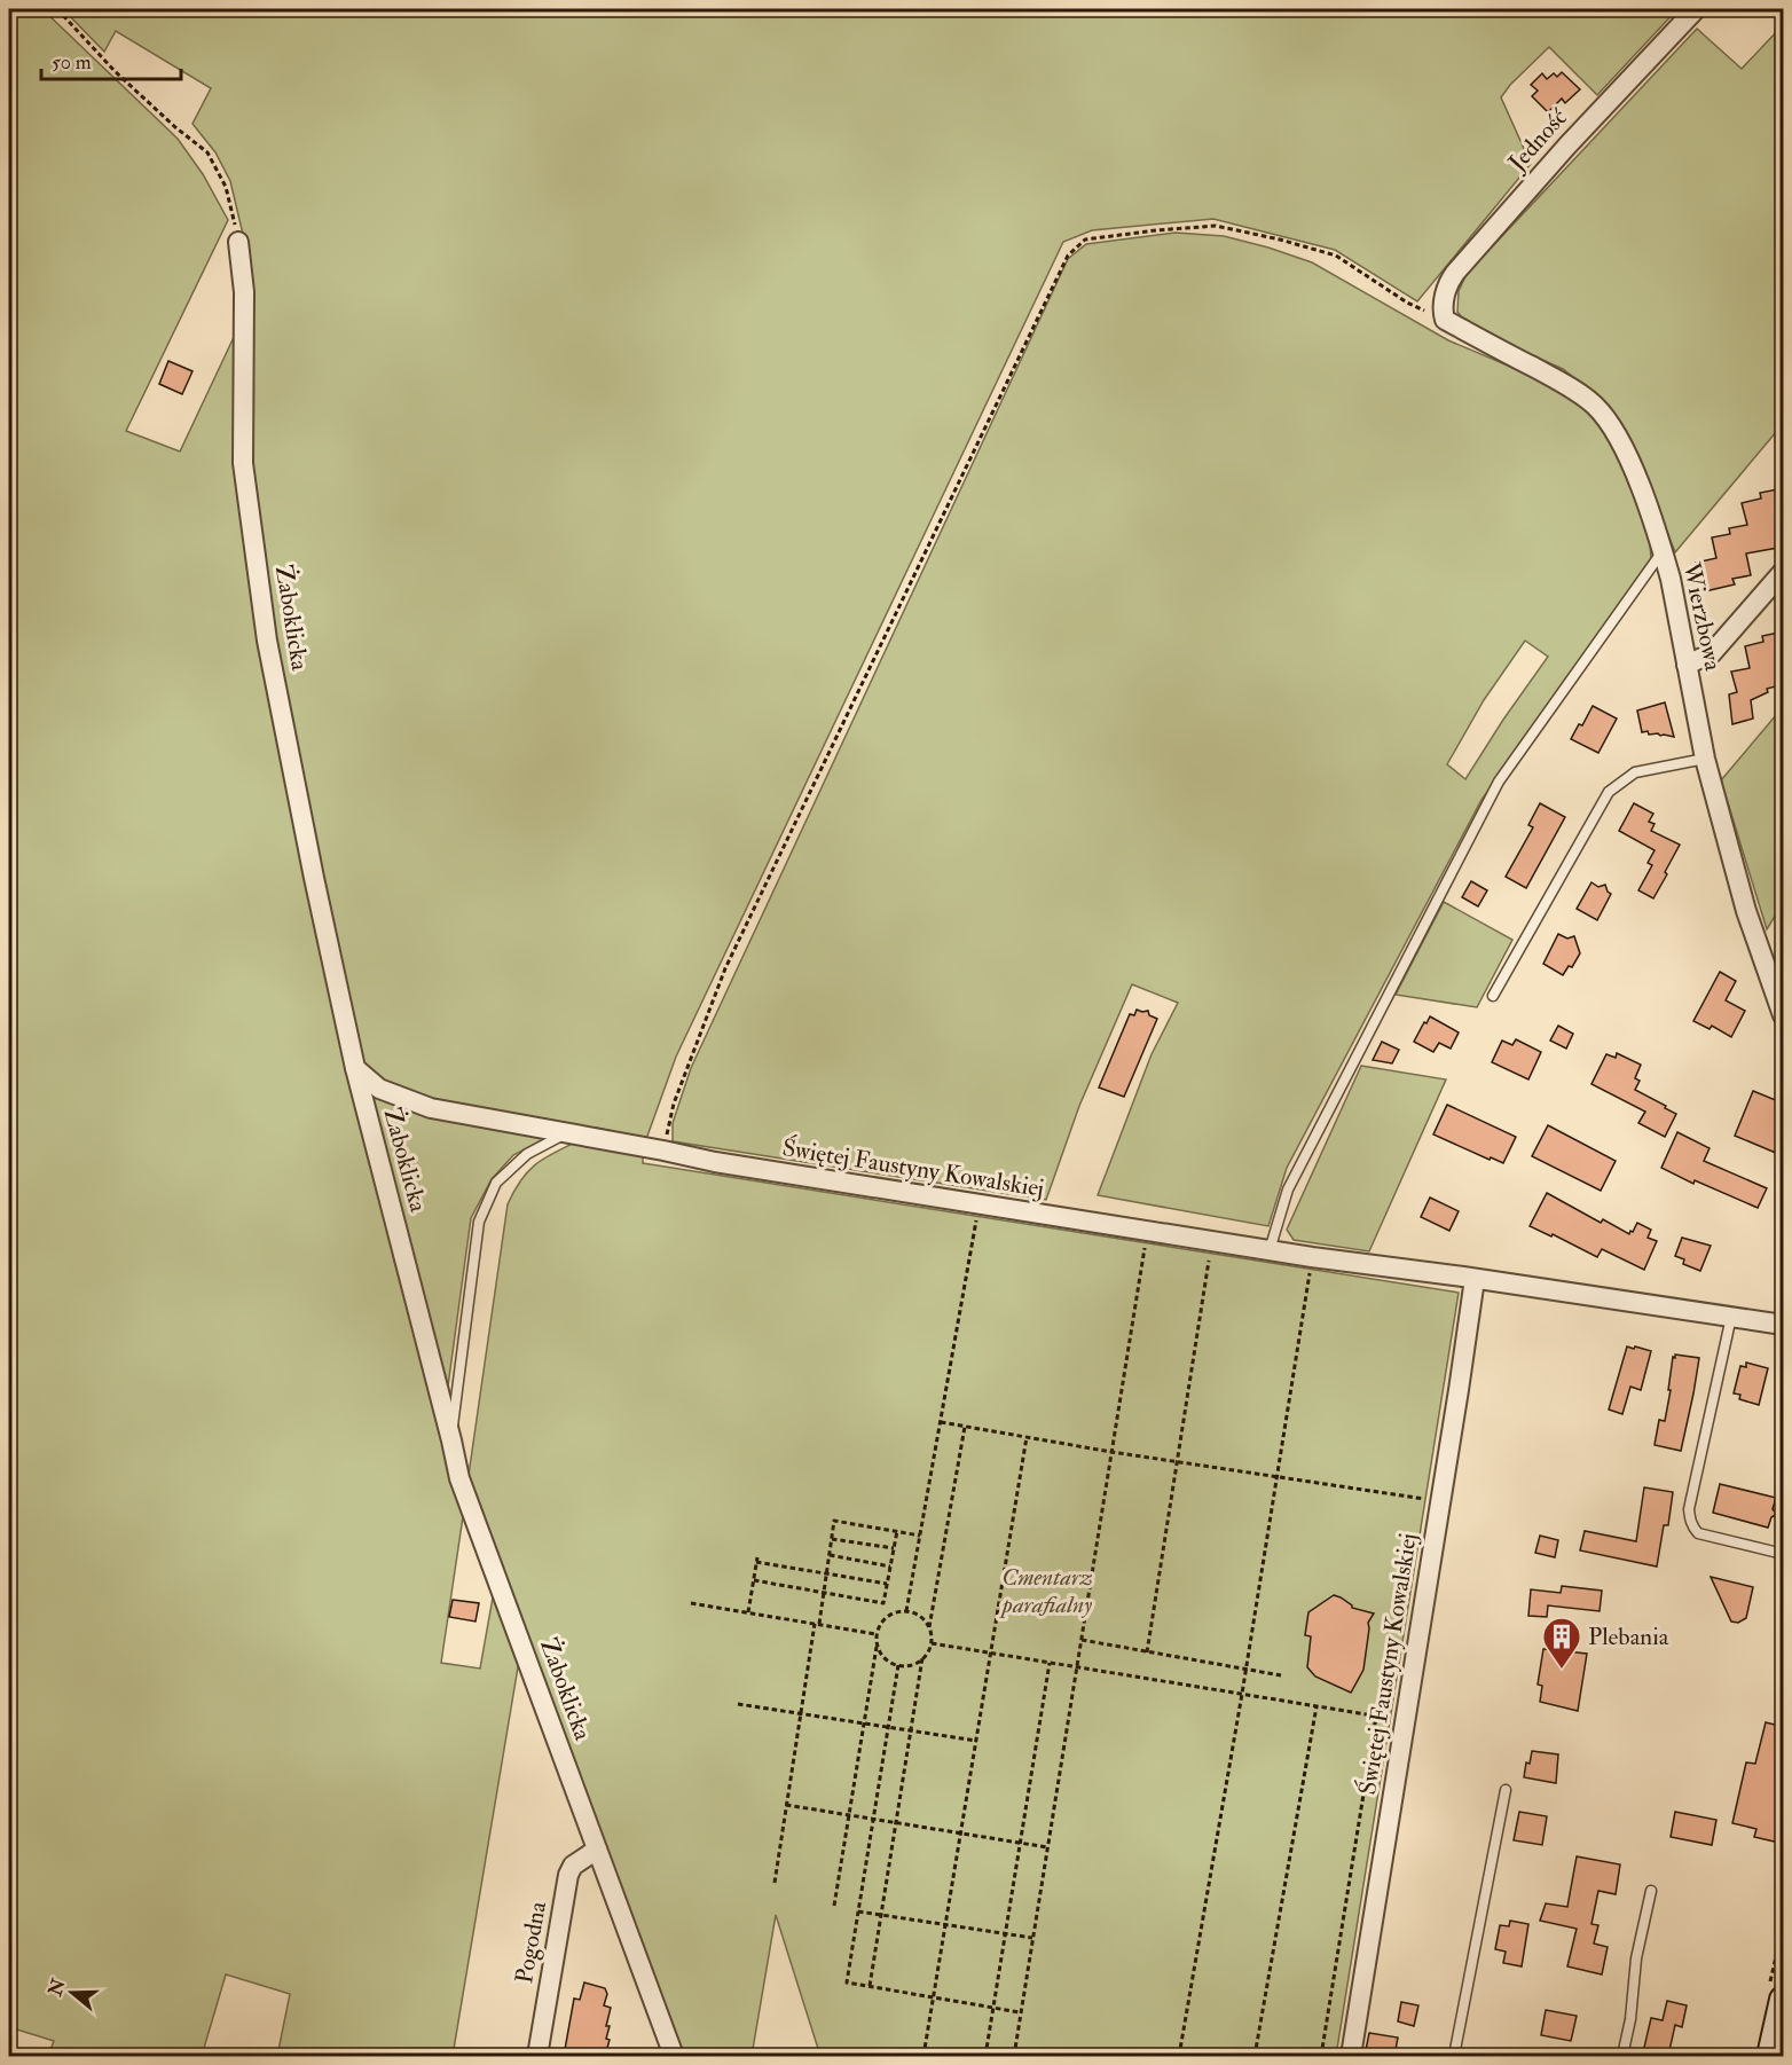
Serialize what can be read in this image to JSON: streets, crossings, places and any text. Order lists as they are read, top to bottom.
{
  "streets": {
    "street": [
      "Jedność",
      "Wierzbowa",
      "Żaboklicka",
      "Świętej Faustyny Kowalskiej",
      "Pogodna"
    ]
  },
  "crossings": [
    ["Jedność", "Wierzbowa"],
    ["Żaboklicka", "Świętej Faustyny Kowalskiej"],
    ["Żaboklicka", "Pogodna"]
  ],
  "parks": ["Cmentarz parafialny"],
  "places": {
    "building": ["Plebania"]
  },
  "scale_bar": "50 m",
  "north": "left"
}
